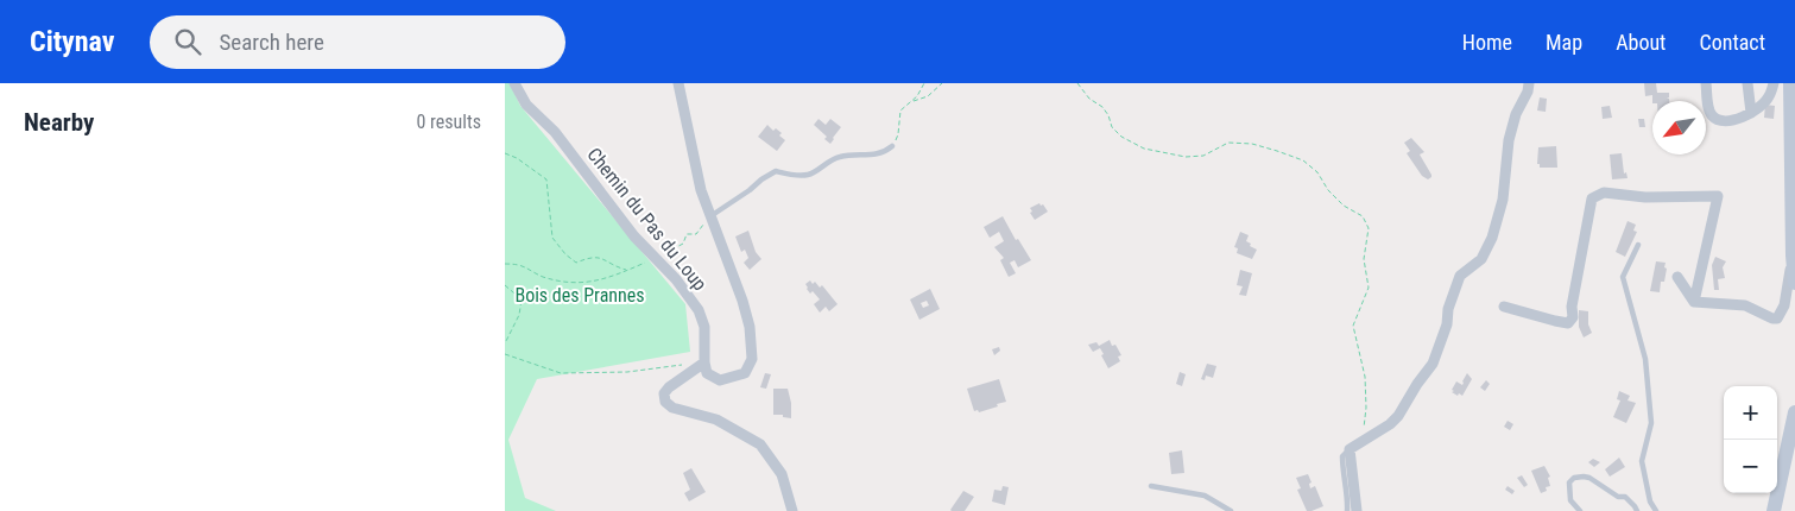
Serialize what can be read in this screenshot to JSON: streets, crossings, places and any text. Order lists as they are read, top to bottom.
{
  "streets": {
    "street": ["Chemin du Pas du Loup"]
  },
  "parks": ["Bois des Prannes"],
  "north": "bottom left",
  "page": {
    "header": "Citynav",
    "search": "Search here",
    "nav": [
      "Home",
      "Map",
      "About",
      "Contact"
    ],
    "heading": ["Nearby", "0 results"],
    "map_buttons": ["+", "−"]
  }
}
